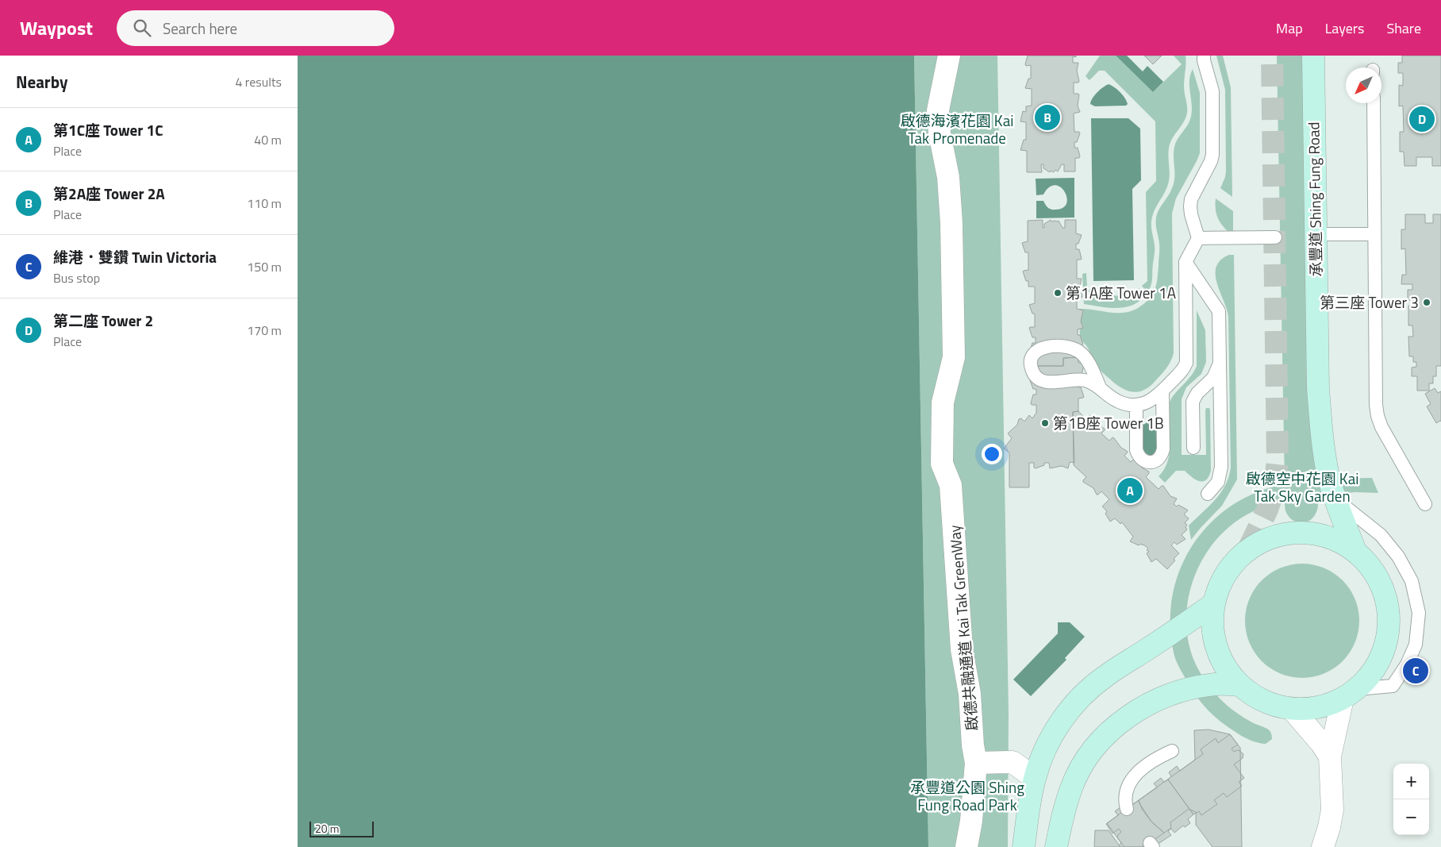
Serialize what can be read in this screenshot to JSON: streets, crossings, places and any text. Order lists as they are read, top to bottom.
{
  "streets": {
    "main road": ["承豐道 Shing Fung Road"],
    "street": ["啟德共融通道 Kai Tak GreenWay"]
  },
  "parks": ["啟德海濱花園 Kai Tak Promenade", "啟德空中花園 Kai Tak Sky Garden", "承豐道公園 Shing Fung Road Park"],
  "places": ["第1A座 Tower 1A", "第三座 Tower 3", "第1B座 Tower 1B"],
  "scale_bar": "20 m",
  "north": "bottom left",
  "page": {
    "header": "Waypost",
    "search": "Search here",
    "nav": ["Map", "Layers", "Share"],
    "heading": ["Nearby", "4 results"],
    "pins": [
      "B",
      "D",
      "A",
      "C"
    ],
    "list": [
      {
        "mark": "A",
        "name": "第1C座 Tower 1C",
        "note": "Place",
        "value": "40 m"
      },
      {
        "mark": "B",
        "name": "第2A座 Tower 2A",
        "note": "Place",
        "value": "110 m"
      },
      {
        "mark": "C",
        "name": "維港．雙鑽 Twin Victoria",
        "note": "Bus stop",
        "value": "150 m"
      },
      {
        "mark": "D",
        "name": "第二座 Tower 2",
        "note": "Place",
        "value": "170 m"
      }
    ],
    "map_buttons": ["+", "−"],
    "scale": "20 m"
  }
}
